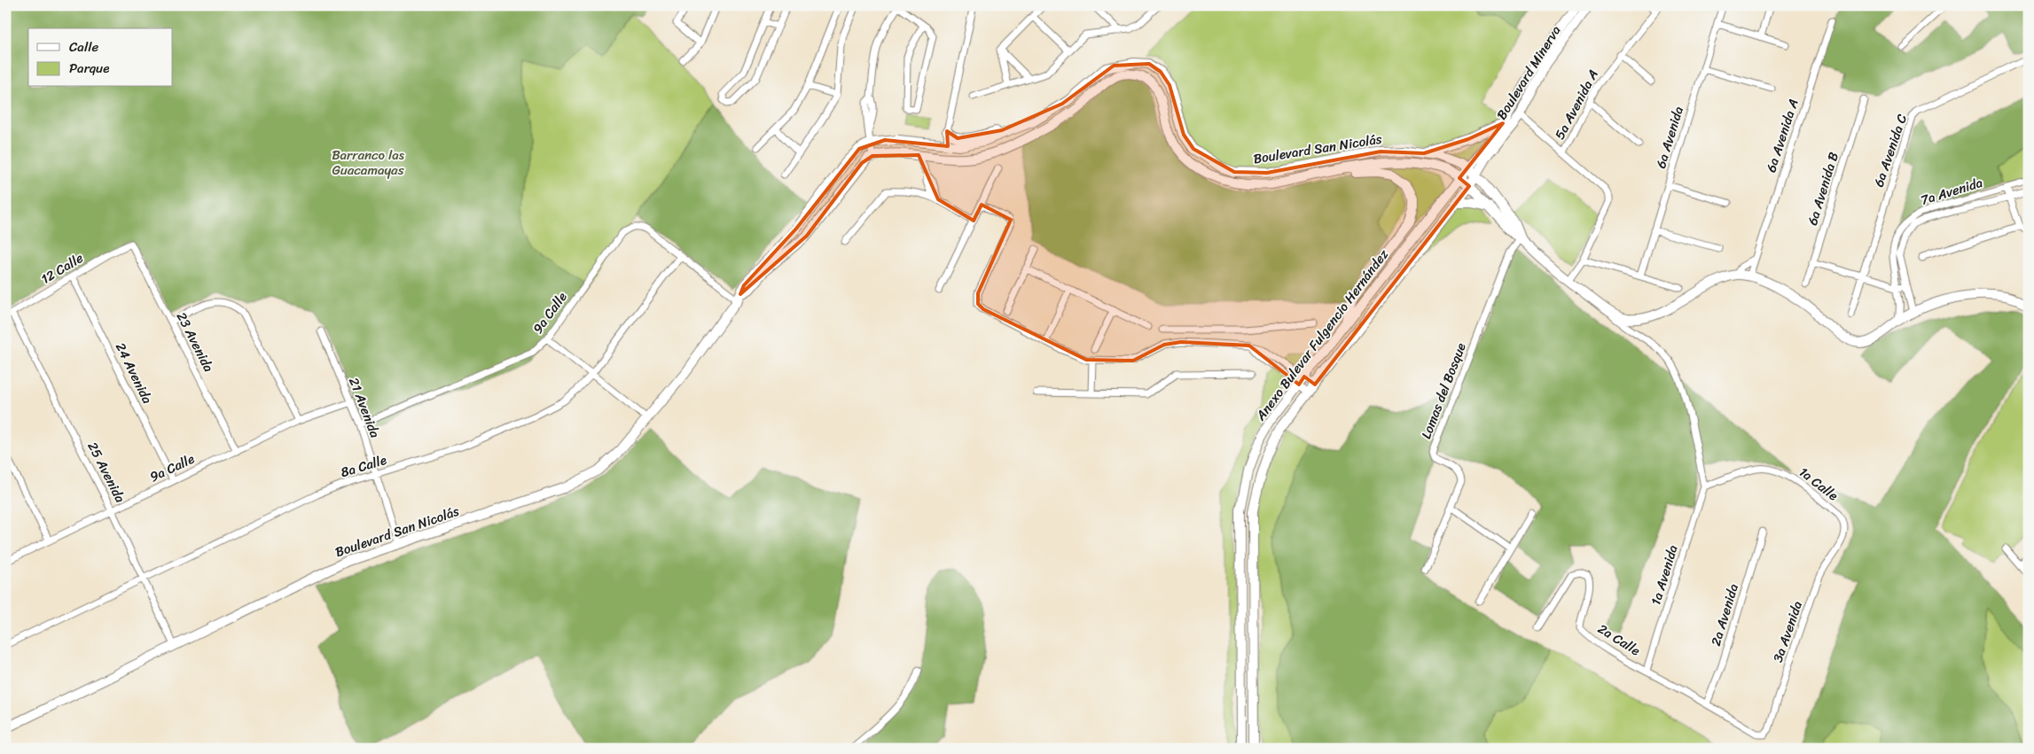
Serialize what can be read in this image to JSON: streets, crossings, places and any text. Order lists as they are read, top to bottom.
{
  "streets": {
    "main road": ["Boulevard Minerva", "Boulevard San Nicolás", "Anexo Bulevar Fulgencio Hernández"],
    "street": [
      "5a Avenida A",
      "6a Avenida A",
      "6a Avenida",
      "6a Avenida C",
      "6a Avenida B",
      "7a Avenida",
      "12 Calle",
      "9a Calle",
      "23 Avenida",
      "24 Avenida",
      "Lomas del Bosque",
      "21 Avenida",
      "8a Calle",
      "25 Avenida",
      "1a Calle",
      "1a Avenida",
      "2a Avenida",
      "3a Avenida",
      "2a Calle"
    ]
  },
  "crossings": [
    ["Boulevard Minerva", "Boulevard San Nicolás"],
    ["Boulevard Minerva", "Anexo Bulevar Fulgencio Hernández"],
    ["Boulevard San Nicolás", "Anexo Bulevar Fulgencio Hernández"],
    ["Boulevard San Nicolás", "Lomas del Bosque"],
    ["Boulevard San Nicolás", "21 Avenida"],
    ["Boulevard San Nicolás", "25 Avenida"],
    ["12 Calle", "23 Avenida"],
    ["12 Calle", "24 Avenida"],
    ["12 Calle", "25 Avenida"],
    ["9a Calle", "23 Avenida"],
    ["9a Calle", "24 Avenida"],
    ["9a Calle", "21 Avenida"],
    ["9a Calle", "8a Calle"],
    ["9a Calle", "25 Avenida"],
    ["21 Avenida", "8a Calle"],
    ["8a Calle", "25 Avenida"],
    ["1a Calle", "1a Avenida"],
    ["1a Calle", "3a Avenida"],
    ["1a Avenida", "2a Calle"],
    ["2a Avenida", "2a Calle"],
    ["3a Avenida", "2a Calle"]
  ],
  "parks": ["Barranco las Guacamayas"],
  "legend": ["Calle", "Parque"]
}
